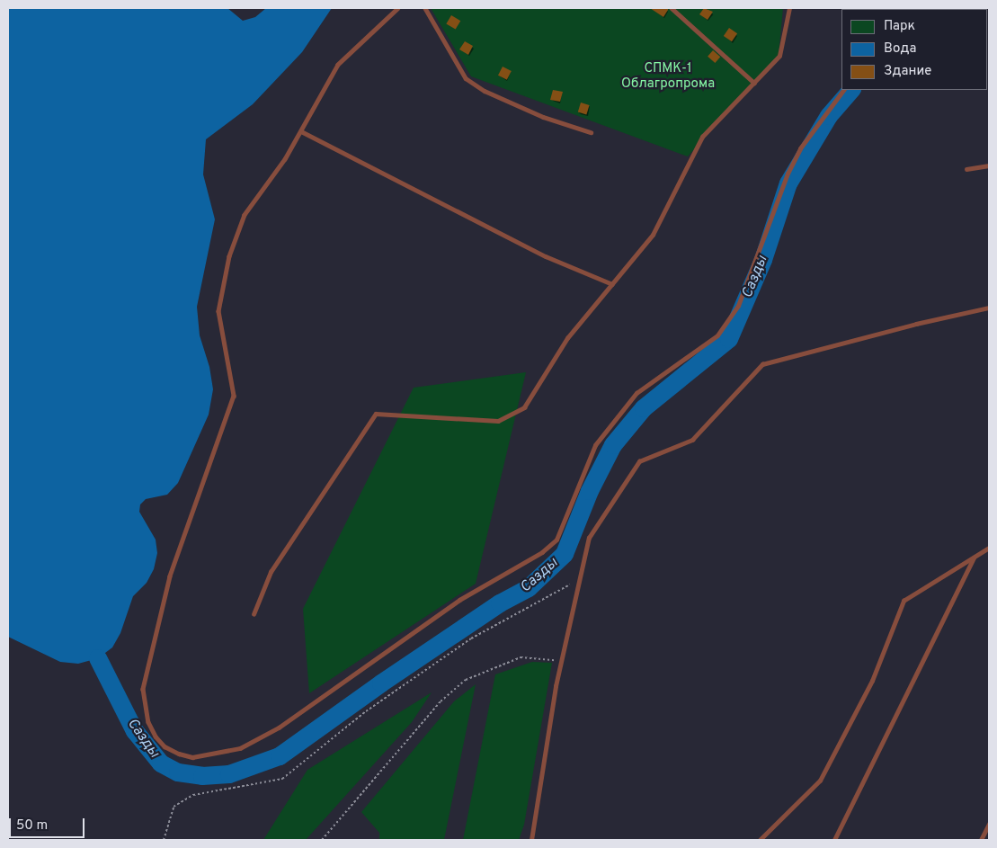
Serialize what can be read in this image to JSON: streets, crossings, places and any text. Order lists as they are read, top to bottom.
{
  "water": ["Сазды"],
  "parks": ["СПМК-1 Облагропрома"],
  "legend": ["Парк", "Вода", "Здание"],
  "scale_bar": "50 m"
}
